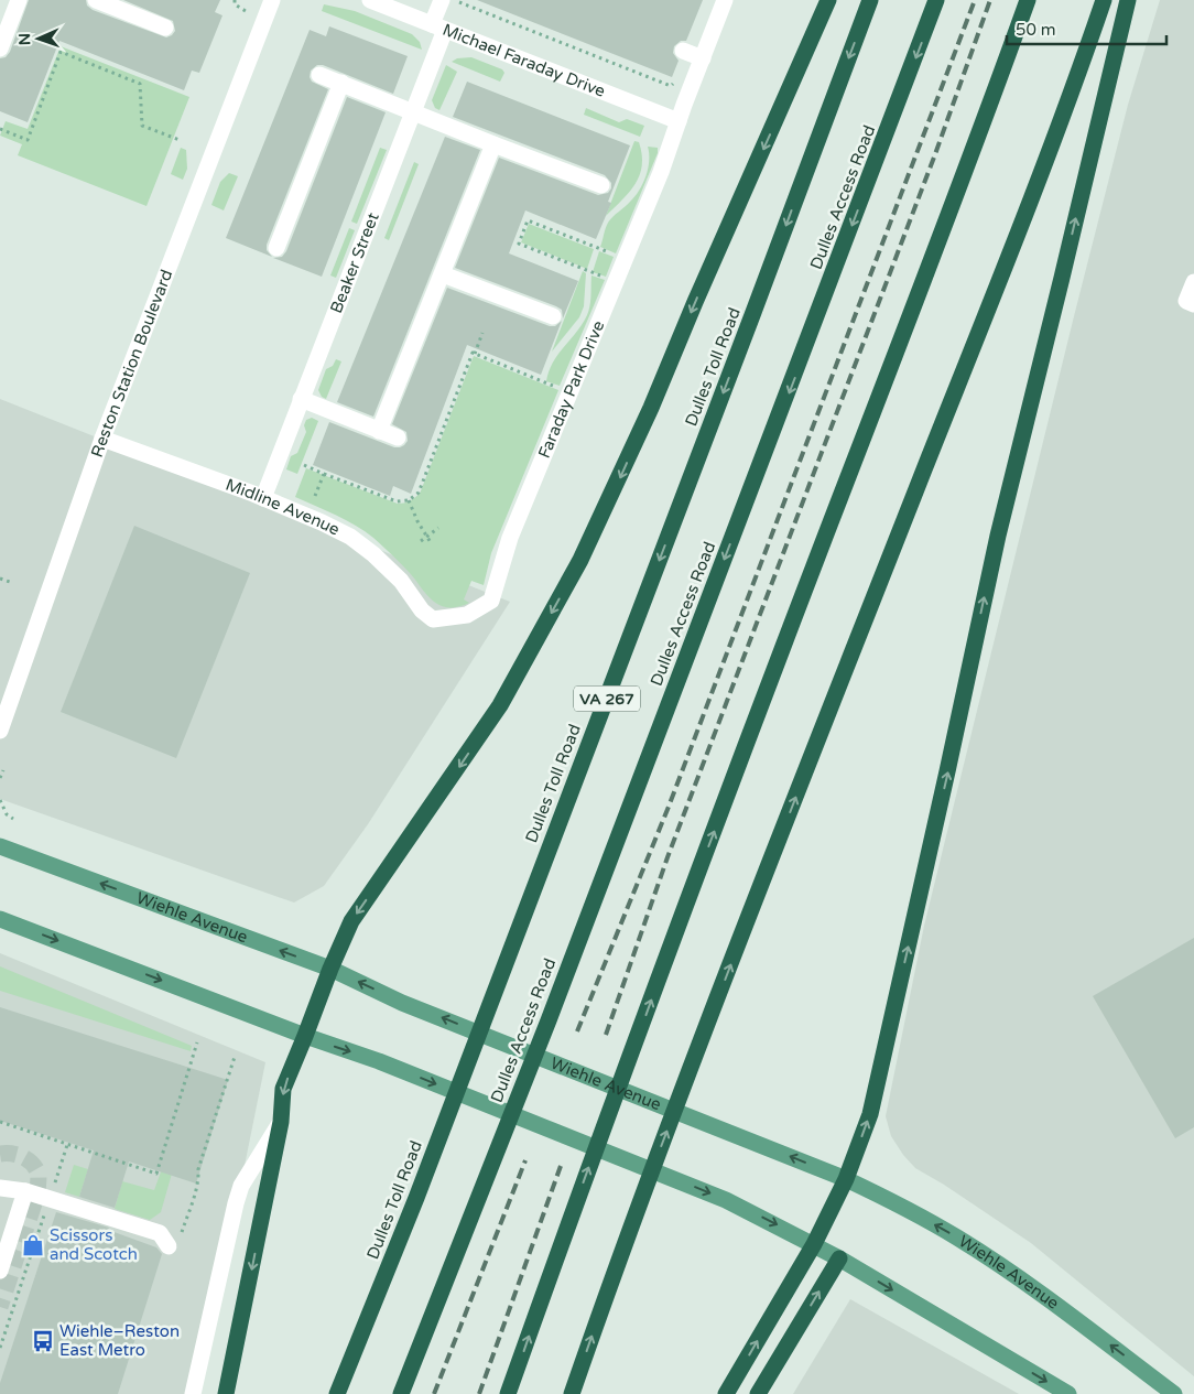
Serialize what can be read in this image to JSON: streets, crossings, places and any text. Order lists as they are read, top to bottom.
{
  "streets": {
    "highway": ["Dulles Access Road", "Dulles Toll Road", "VA 267"],
    "main road": ["Wiehle Avenue"],
    "street": [
      "Michael Faraday Drive",
      "Beaker Street",
      "Reston Station Boulevard",
      "Faraday Park Drive",
      "Midline Avenue"
    ]
  },
  "crossings": [
    ["Michael Faraday Drive", "Beaker Street"],
    ["Michael Faraday Drive", "Faraday Park Drive"],
    ["Beaker Street", "Midline Avenue"],
    ["Reston Station Boulevard", "Midline Avenue"],
    ["Faraday Park Drive", "Midline Avenue"]
  ],
  "places": {
    "shop": ["Scissors and Scotch"],
    "bus stop": ["Wiehle–Reston East Metro"]
  },
  "scale_bar": "50 m",
  "north": "left"
}
